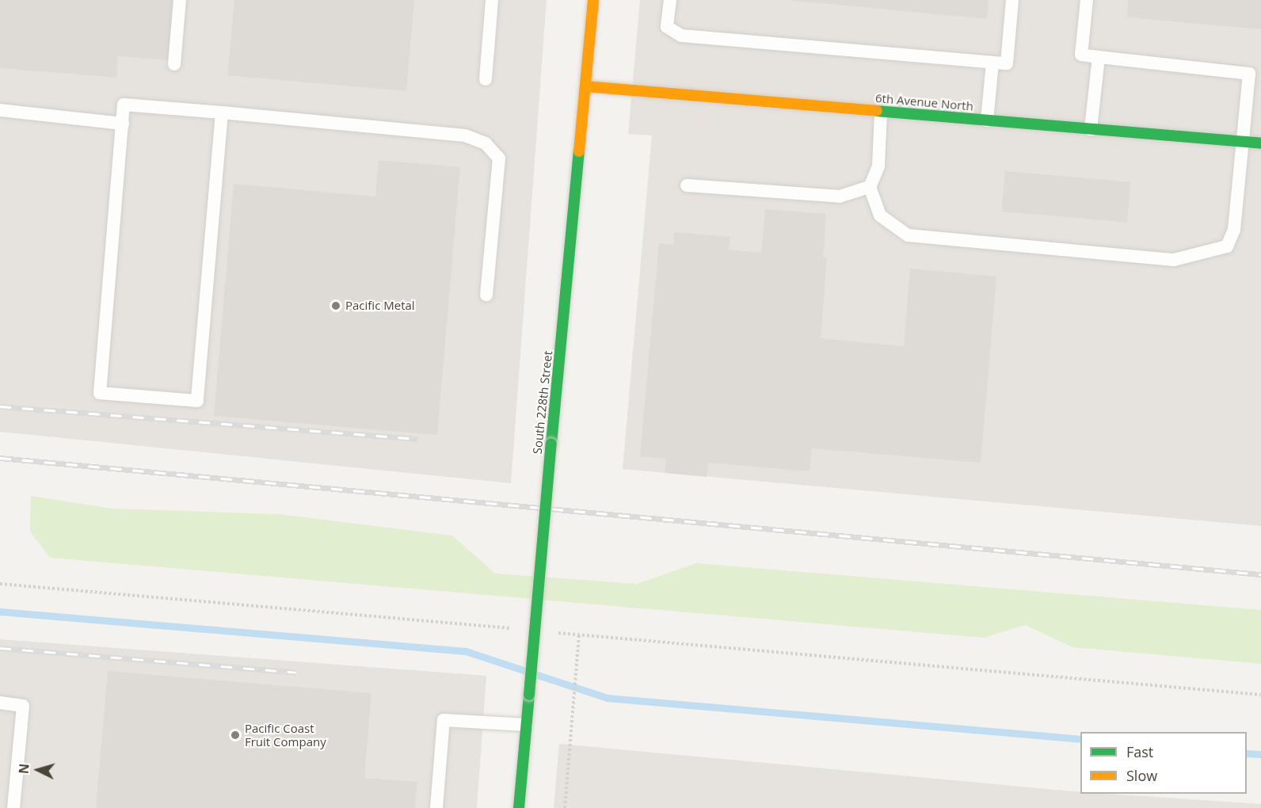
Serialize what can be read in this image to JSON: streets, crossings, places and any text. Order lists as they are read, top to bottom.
{
  "streets": {
    "main road": ["6th Avenue North", "South 228th Street"]
  },
  "crossings": [
    ["6th Avenue North", "South 228th Street"]
  ],
  "places": ["Pacific Metal", "Pacific Coast Fruit Company"],
  "legend": ["Fast", "Slow"],
  "north": "left"
}
